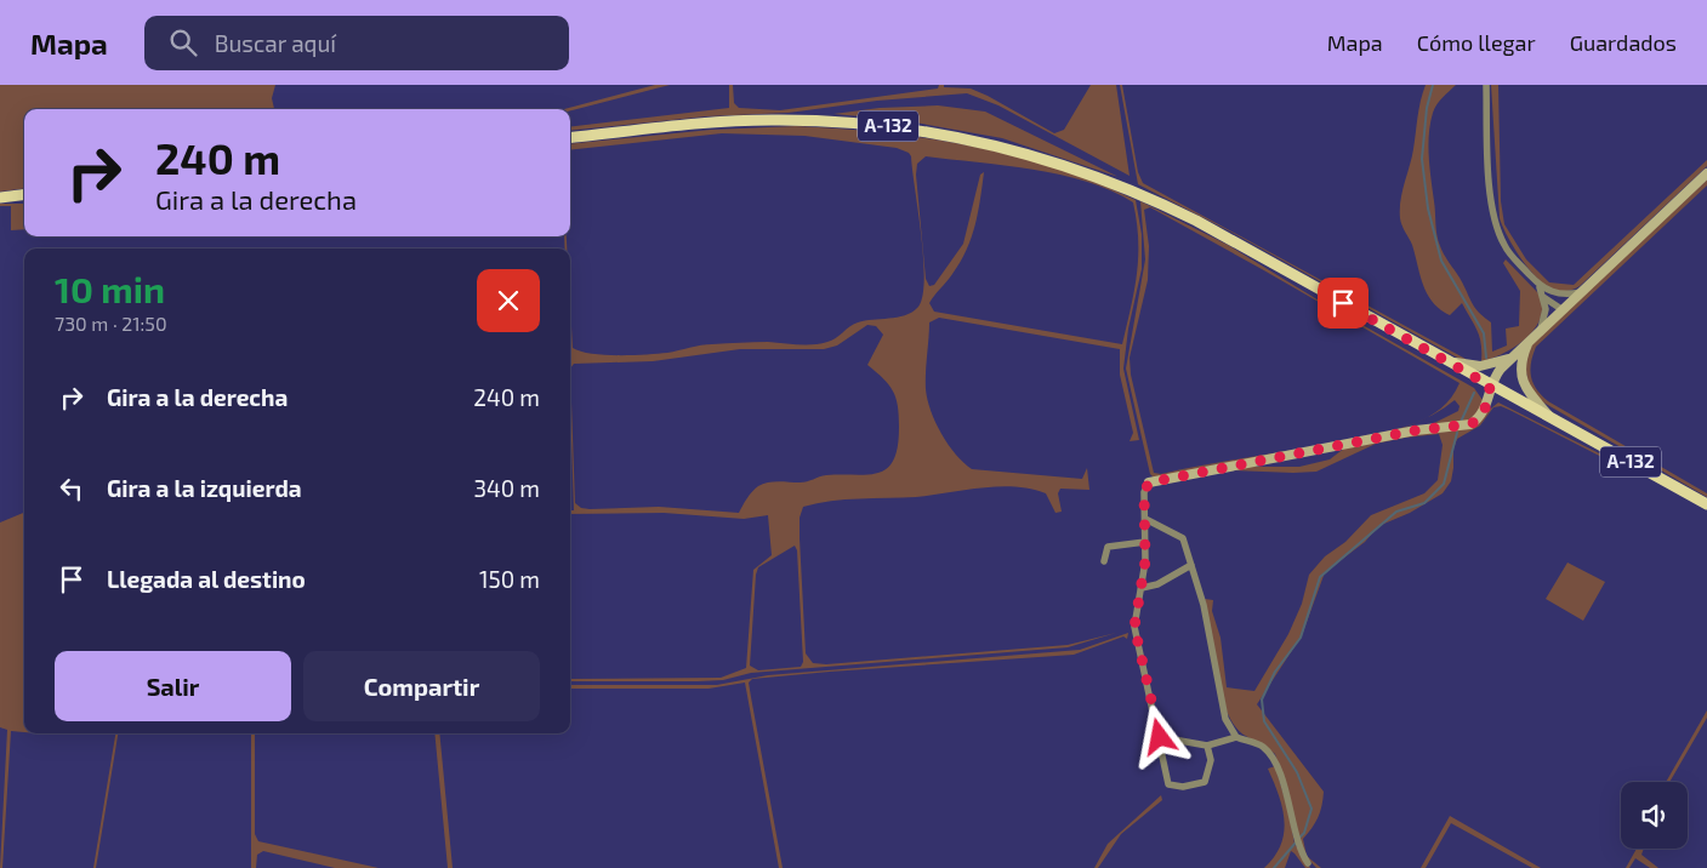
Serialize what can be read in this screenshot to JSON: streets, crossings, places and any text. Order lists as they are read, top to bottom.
{
  "streets": {
    "main road": ["A-132"]
  },
  "page": {
    "header": "Mapa",
    "search": "Buscar aquí",
    "nav": ["Mapa", "Cómo llegar", "Guardados"],
    "turn": ["240 m", "Gira a la derecha"],
    "heading": ["10 min", "730 m · 21:50"],
    "list": [
      {
        "name": "Gira a la derecha",
        "value": "240 m"
      },
      {
        "name": "Gira a la izquierda",
        "value": "340 m"
      },
      {
        "name": "Llegada al destino",
        "value": "150 m"
      }
    ],
    "buttons": ["Salir", "Compartir"]
  }
}
